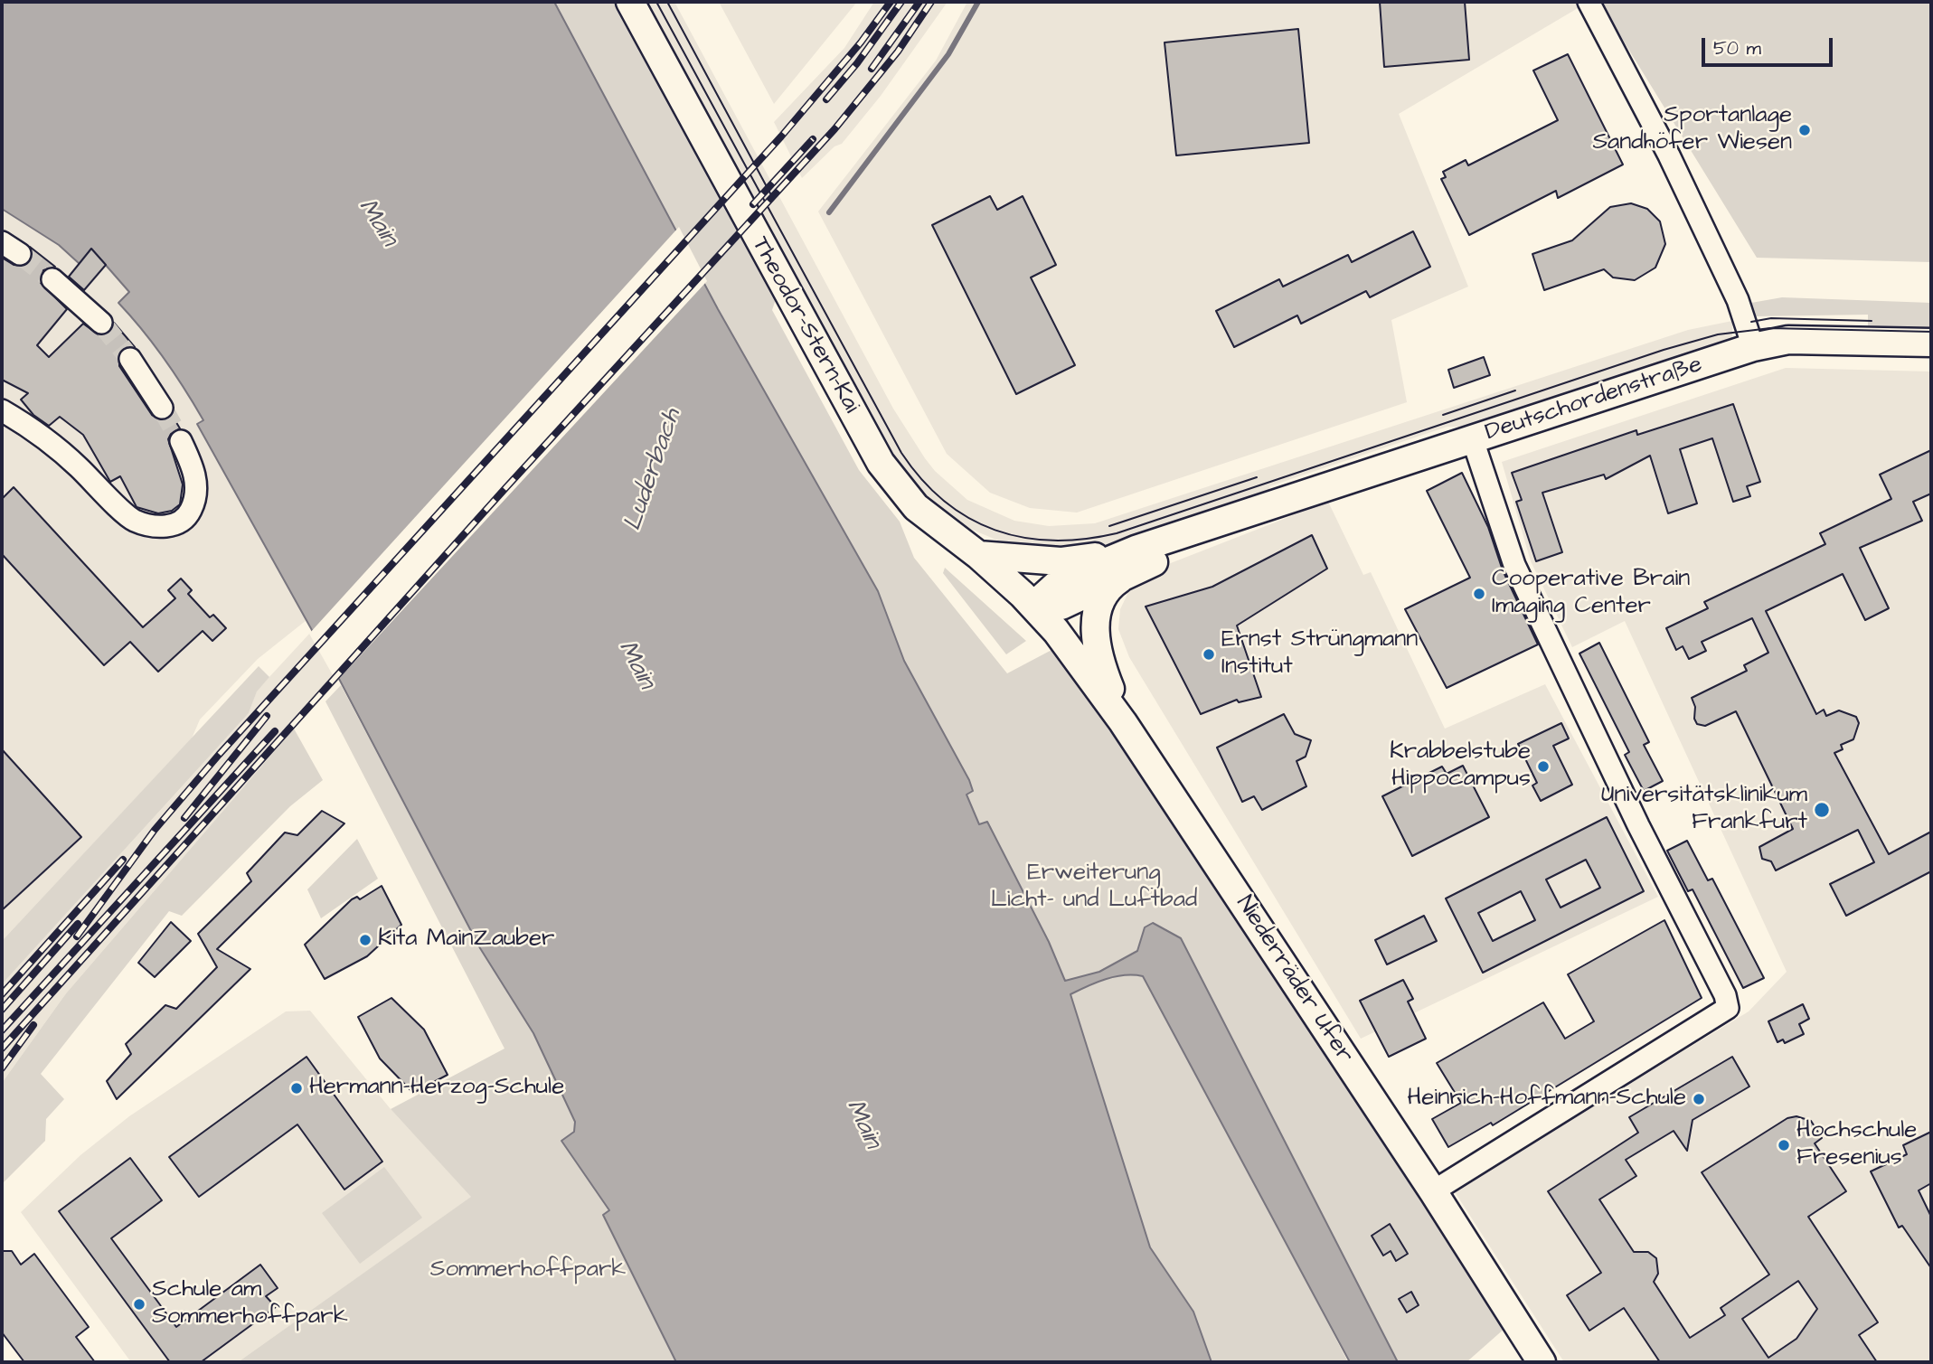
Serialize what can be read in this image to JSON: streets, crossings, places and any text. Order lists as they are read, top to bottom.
{
  "streets": {
    "main road": ["Theodor-Stern-Kai", "Deutschordenstraße", "Niederräder Ufer"]
  },
  "crossings": [
    ["Theodor-Stern-Kai", "Deutschordenstraße"],
    ["Theodor-Stern-Kai", "Niederräder Ufer"],
    ["Deutschordenstraße", "Niederräder Ufer"]
  ],
  "water": ["Main", "Luderbach"],
  "parks": ["Erweiterung Licht- und Luftbad", "Sommerhoffpark"],
  "places": [
    "Sportanlage Sandhöfer Wiesen",
    "Cooperative Brain Imaging Center",
    "Ernst Strüngmann Institut",
    "Krabbelstube Hippocampus",
    "Universitätsklinikum Frankfurt",
    "Kita MainZauber",
    "Hermann-Herzog-Schule",
    "Heinrich-Hoffmann-Schule",
    "Hochschule Fresenius",
    "Schule am Sommerhoffpark"
  ],
  "scale_bar": "50 m"
}
